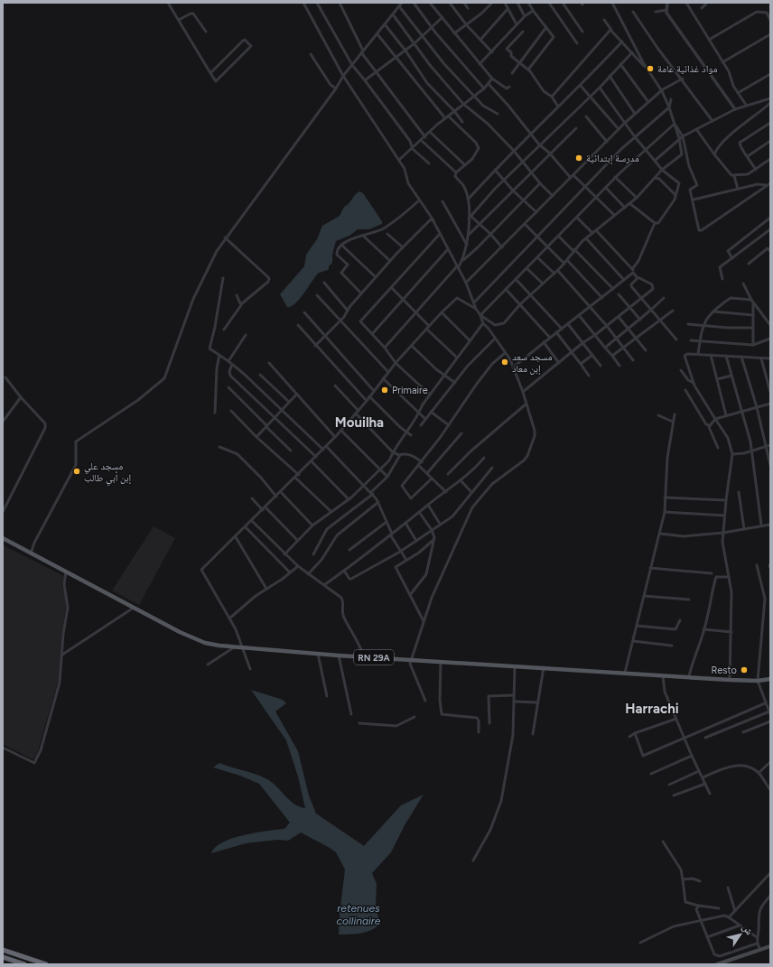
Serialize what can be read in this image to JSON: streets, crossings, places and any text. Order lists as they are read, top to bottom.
{
  "streets": {
    "main road": ["RN 29A"]
  },
  "districts": ["Mouilha", "Harrachi"],
  "water": ["retenues collinaire"],
  "places": [
    "مواد غذائية عامة",
    "مدرسة إبتدائية",
    "مسجد سعد إبن معاذ",
    "Primaire",
    "مسجد علي إبن أبي طالب",
    "Resto"
  ],
  "north": "top right"
}
